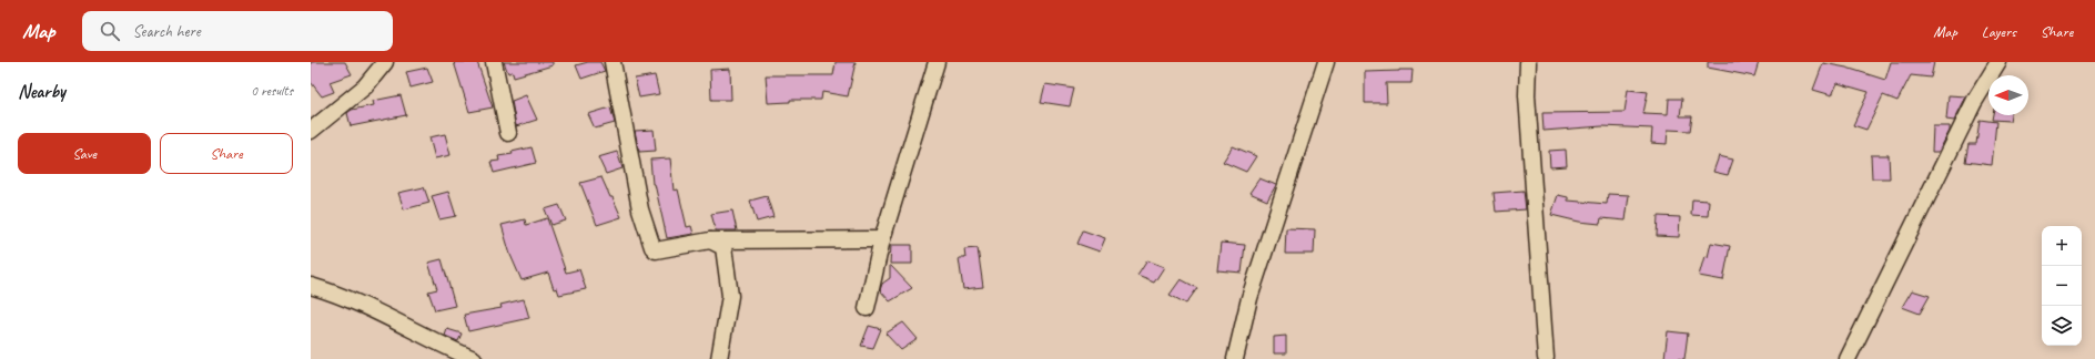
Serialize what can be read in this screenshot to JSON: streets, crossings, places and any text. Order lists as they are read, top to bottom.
{
  "north": "left",
  "page": {
    "header": "Map",
    "search": "Search here",
    "nav": ["Map", "Layers", "Share"],
    "heading": ["Nearby", "0 results"],
    "buttons": ["Save", "Share"],
    "map_buttons": ["+", "−"]
  }
}
